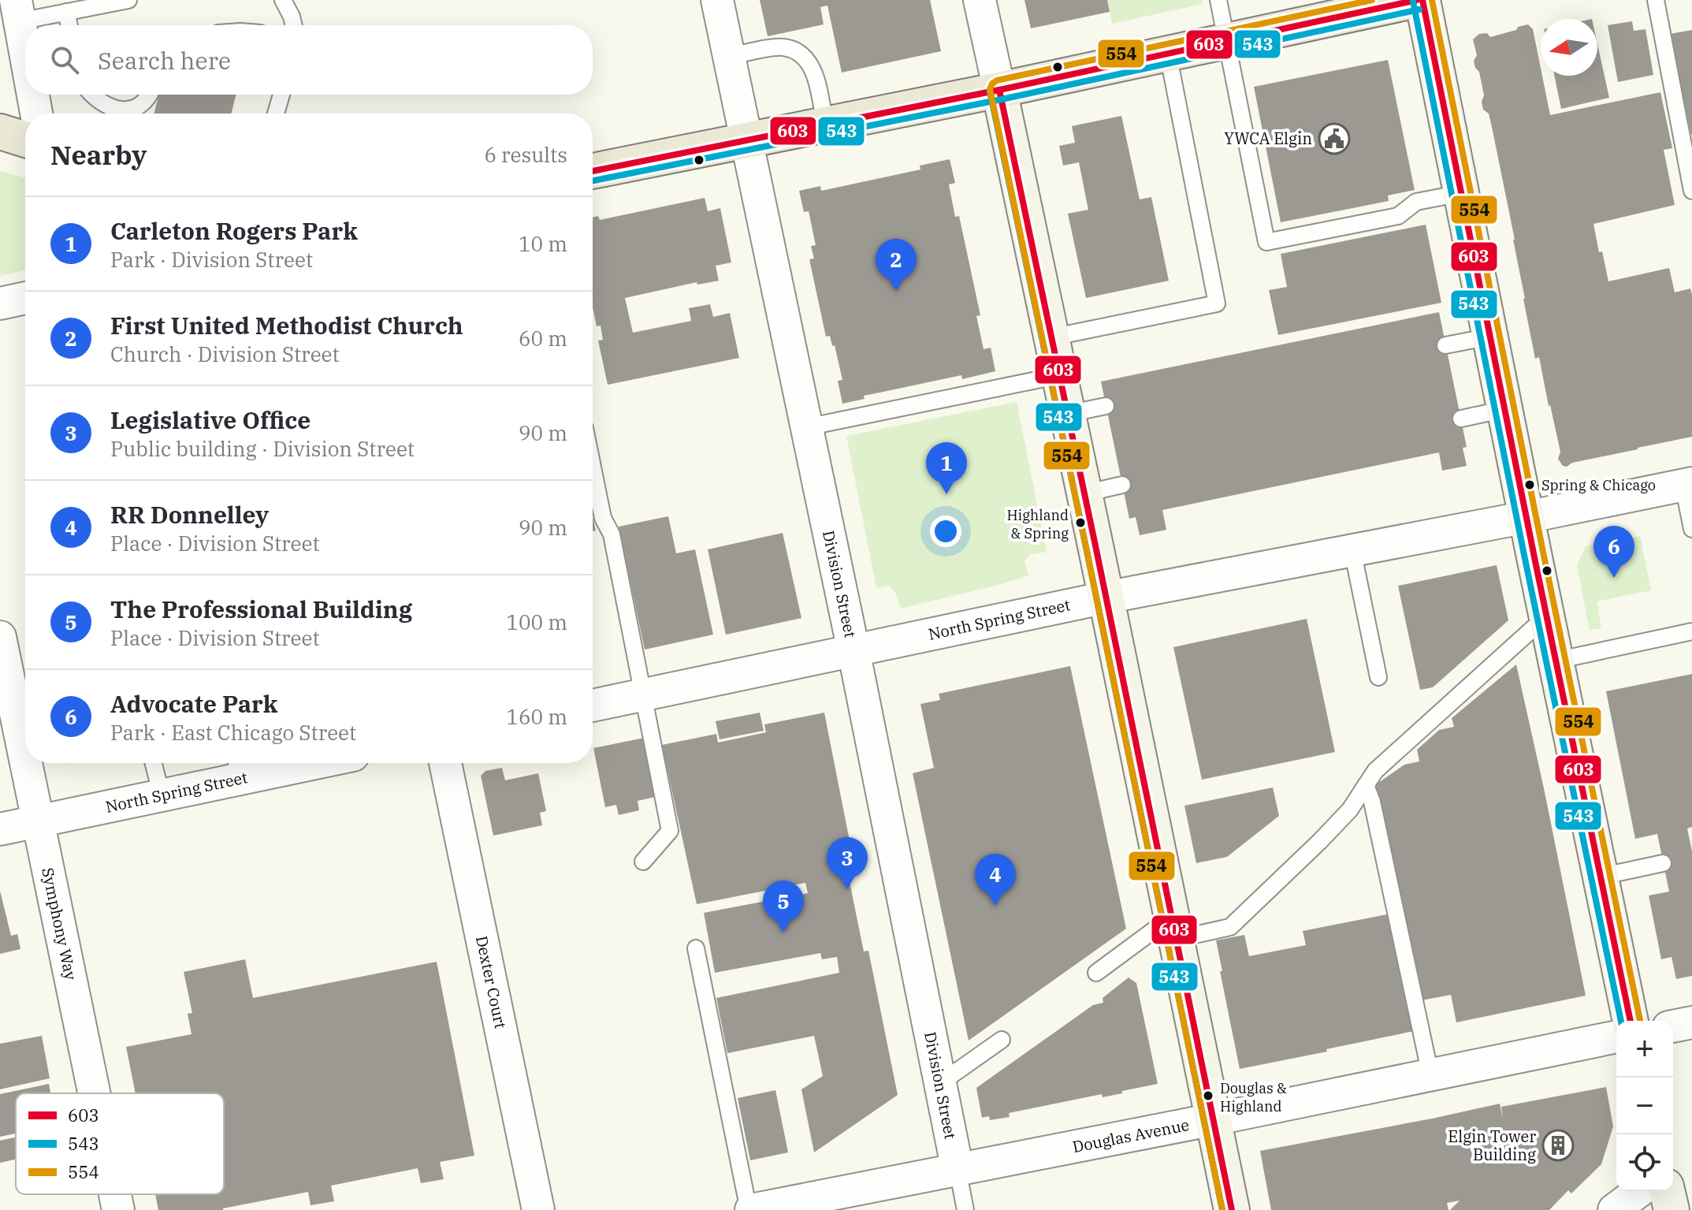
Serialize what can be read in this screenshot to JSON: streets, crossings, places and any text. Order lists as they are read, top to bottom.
{
  "streets": {
    "street": [
      "Division Street",
      "North Spring Street",
      "Symphony Way",
      "Dexter Court",
      "Douglas Avenue"
    ]
  },
  "crossings": [
    ["Division Street", "North Spring Street"],
    ["Division Street", "Douglas Avenue"],
    ["North Spring Street", "Symphony Way"]
  ],
  "places": {
    "public building": ["YWCA Elgin"],
    "other": ["Spring & Chicago", "Highland & Spring", "Douglas & Highland"],
    "building": ["Elgin Tower Building"]
  },
  "lines": ["transit line 603", "transit line 554", "transit line 543"],
  "legend": ["603", "543", "554"],
  "north": "left",
  "page": {
    "search": "Search here",
    "heading": ["Nearby", "6 results"],
    "list": [
      {
        "mark": "1",
        "name": "Carleton Rogers Park",
        "note": "Park · Division Street",
        "value": "10 m"
      },
      {
        "mark": "2",
        "name": "First United Methodist Church",
        "note": "Church · Division Street",
        "value": "60 m"
      },
      {
        "mark": "3",
        "name": "Legislative Office",
        "note": "Public building · Division Street",
        "value": "90 m"
      },
      {
        "mark": "4",
        "name": "RR Donnelley",
        "note": "Place · Division Street",
        "value": "90 m"
      },
      {
        "mark": "5",
        "name": "The Professional Building",
        "note": "Place · Division Street",
        "value": "100 m"
      },
      {
        "mark": "6",
        "name": "Advocate Park",
        "note": "Park · East Chicago Street",
        "value": "160 m"
      }
    ],
    "pins": [
      "2",
      "1",
      "6",
      "3",
      "4",
      "5"
    ],
    "map_buttons": ["+", "−"]
  }
}
